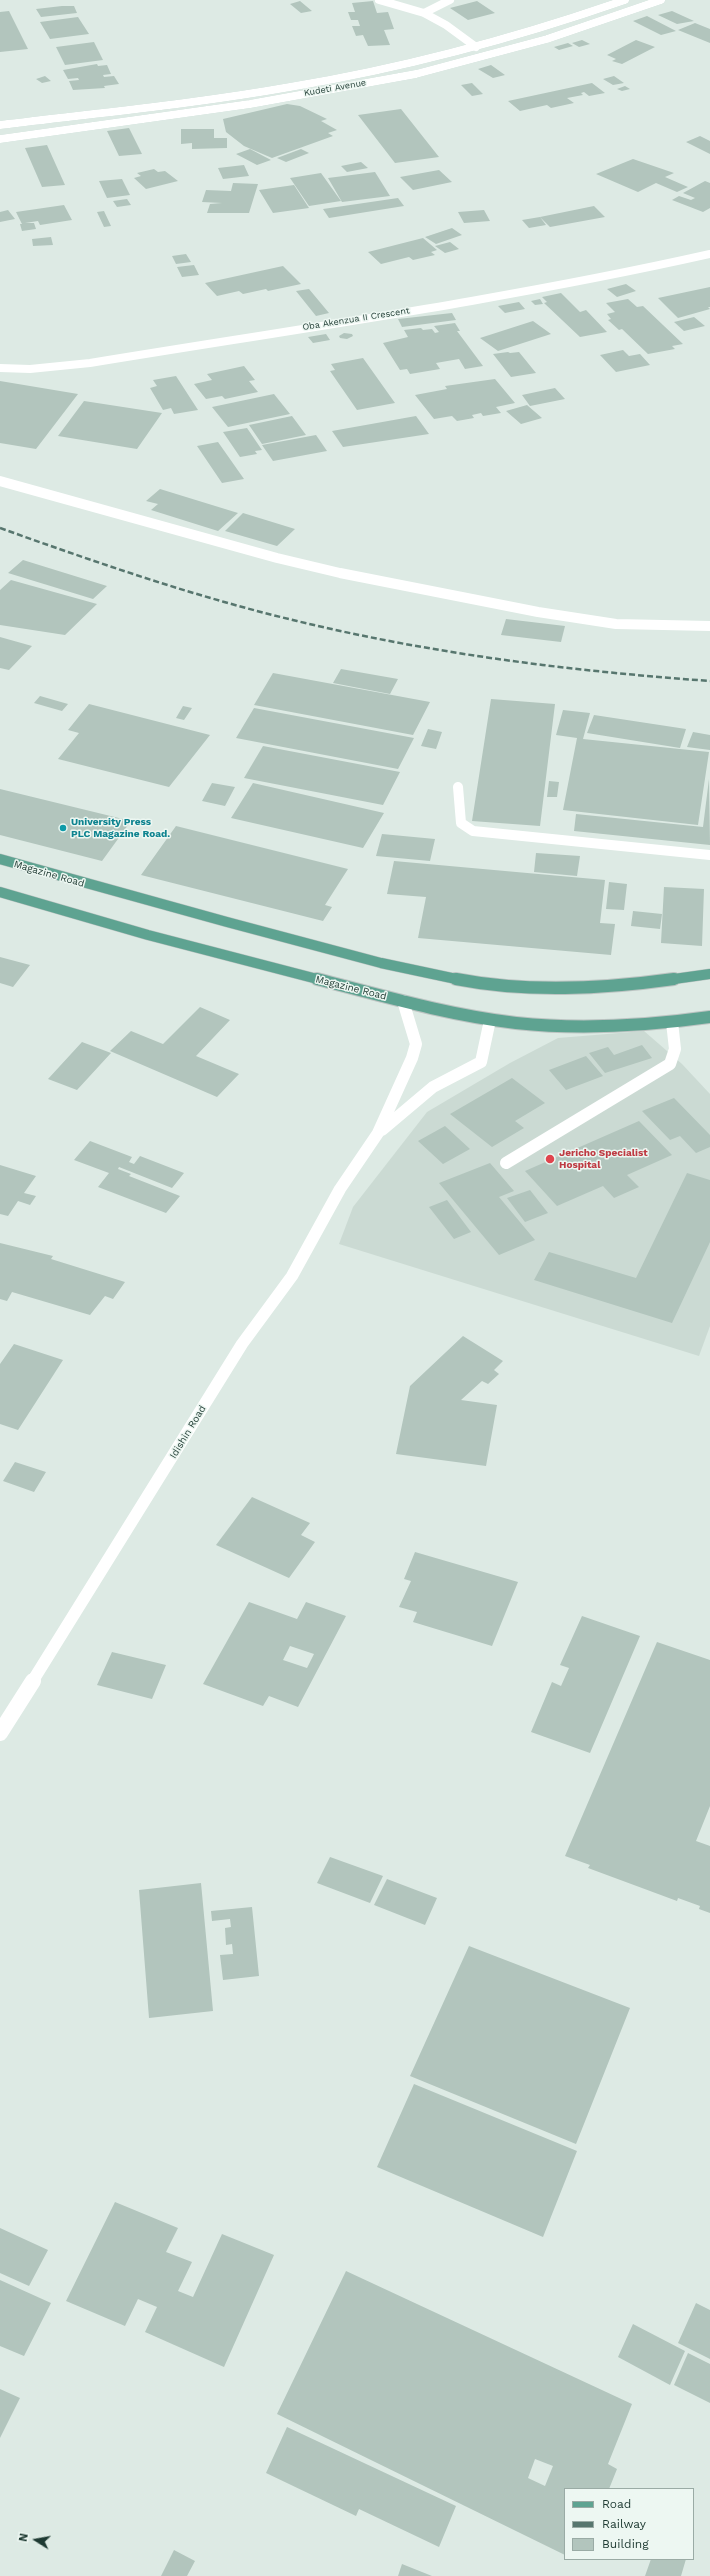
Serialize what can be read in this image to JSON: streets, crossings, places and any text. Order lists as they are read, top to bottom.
{
  "streets": {
    "main road": ["Magazine Road"],
    "street": ["Kudeti Avenue", "Oba Akenzua II Crescent", "Idishin Road"]
  },
  "places": ["University Press PLC Magazine Road.", "Jericho Specialist Hospital"],
  "legend": ["Road", "Railway", "Building"],
  "north": "left"
}
